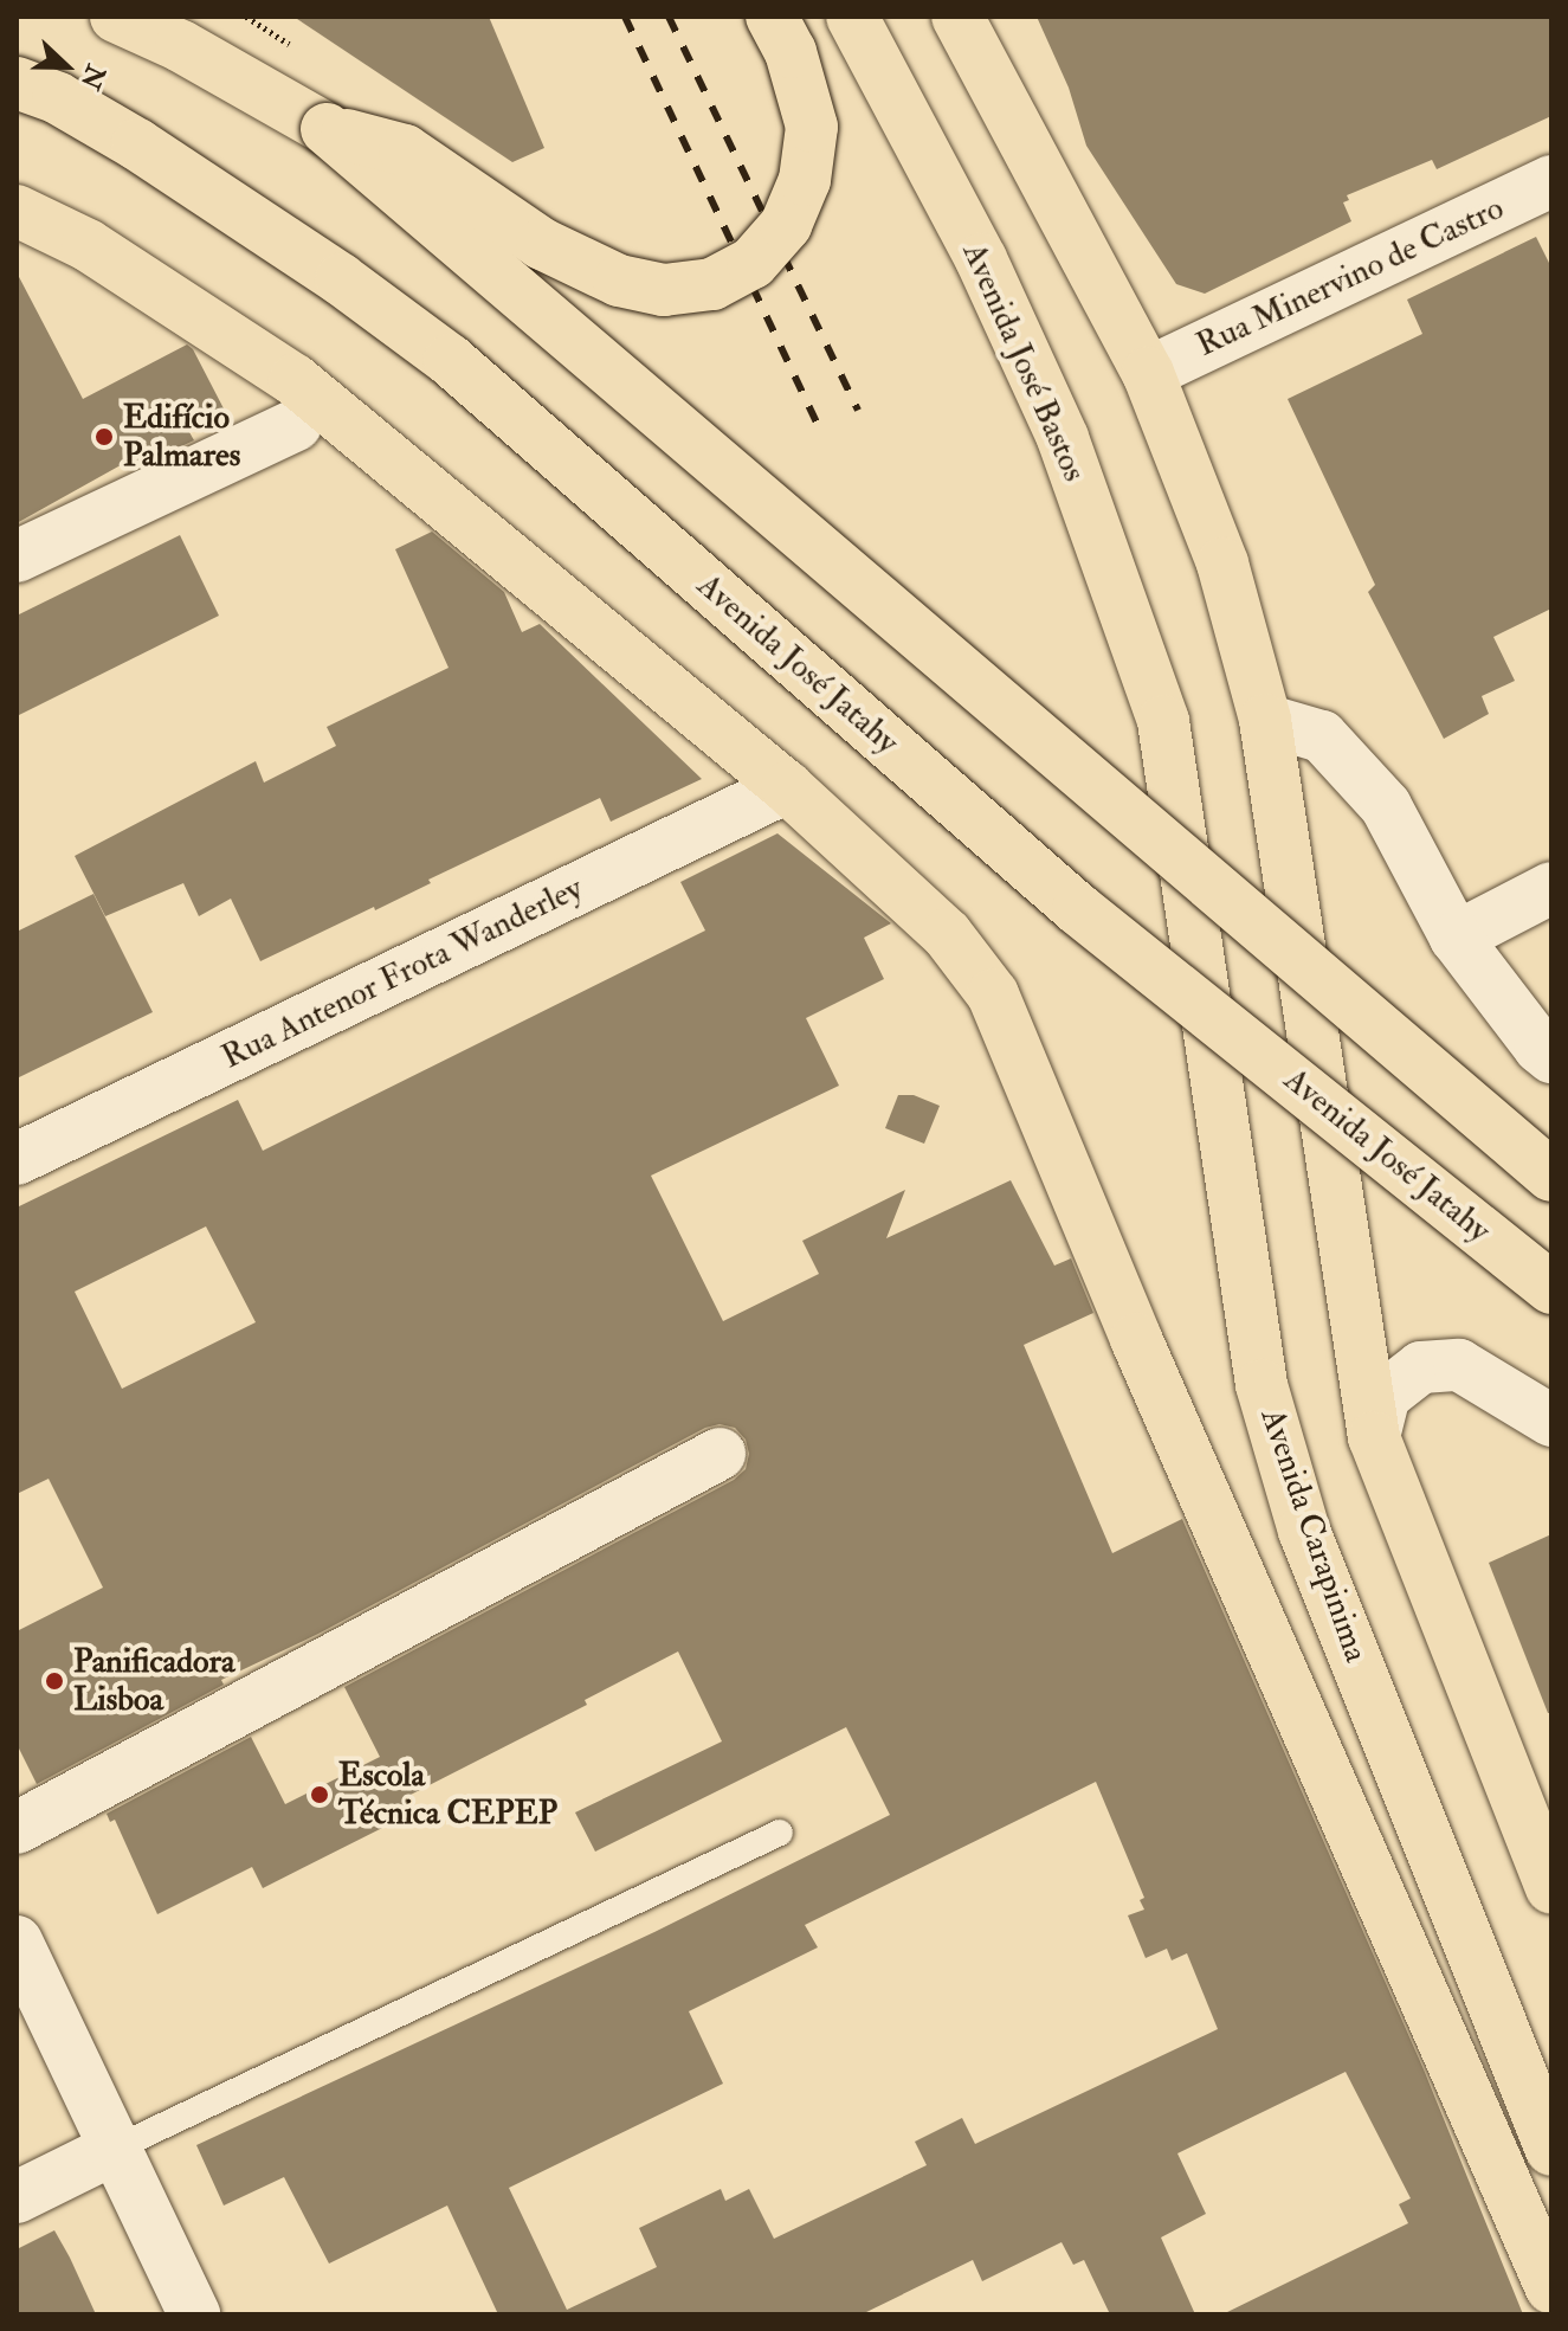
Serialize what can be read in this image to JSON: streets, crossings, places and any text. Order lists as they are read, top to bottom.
{
  "streets": {
    "main road": ["Avenida José Bastos", "Avenida José Jatahy", "Avenida Carapinima"],
    "street": ["Rua Minervino de Castro", "Rua Antenor Frota Wanderley"]
  },
  "crossings": [
    ["Avenida José Bastos", "Avenida Carapinima"]
  ],
  "places": ["Edifício Palmares", "Panificadora Lisboa", "Escola Técnica CEPEP"],
  "north": "right"
}
